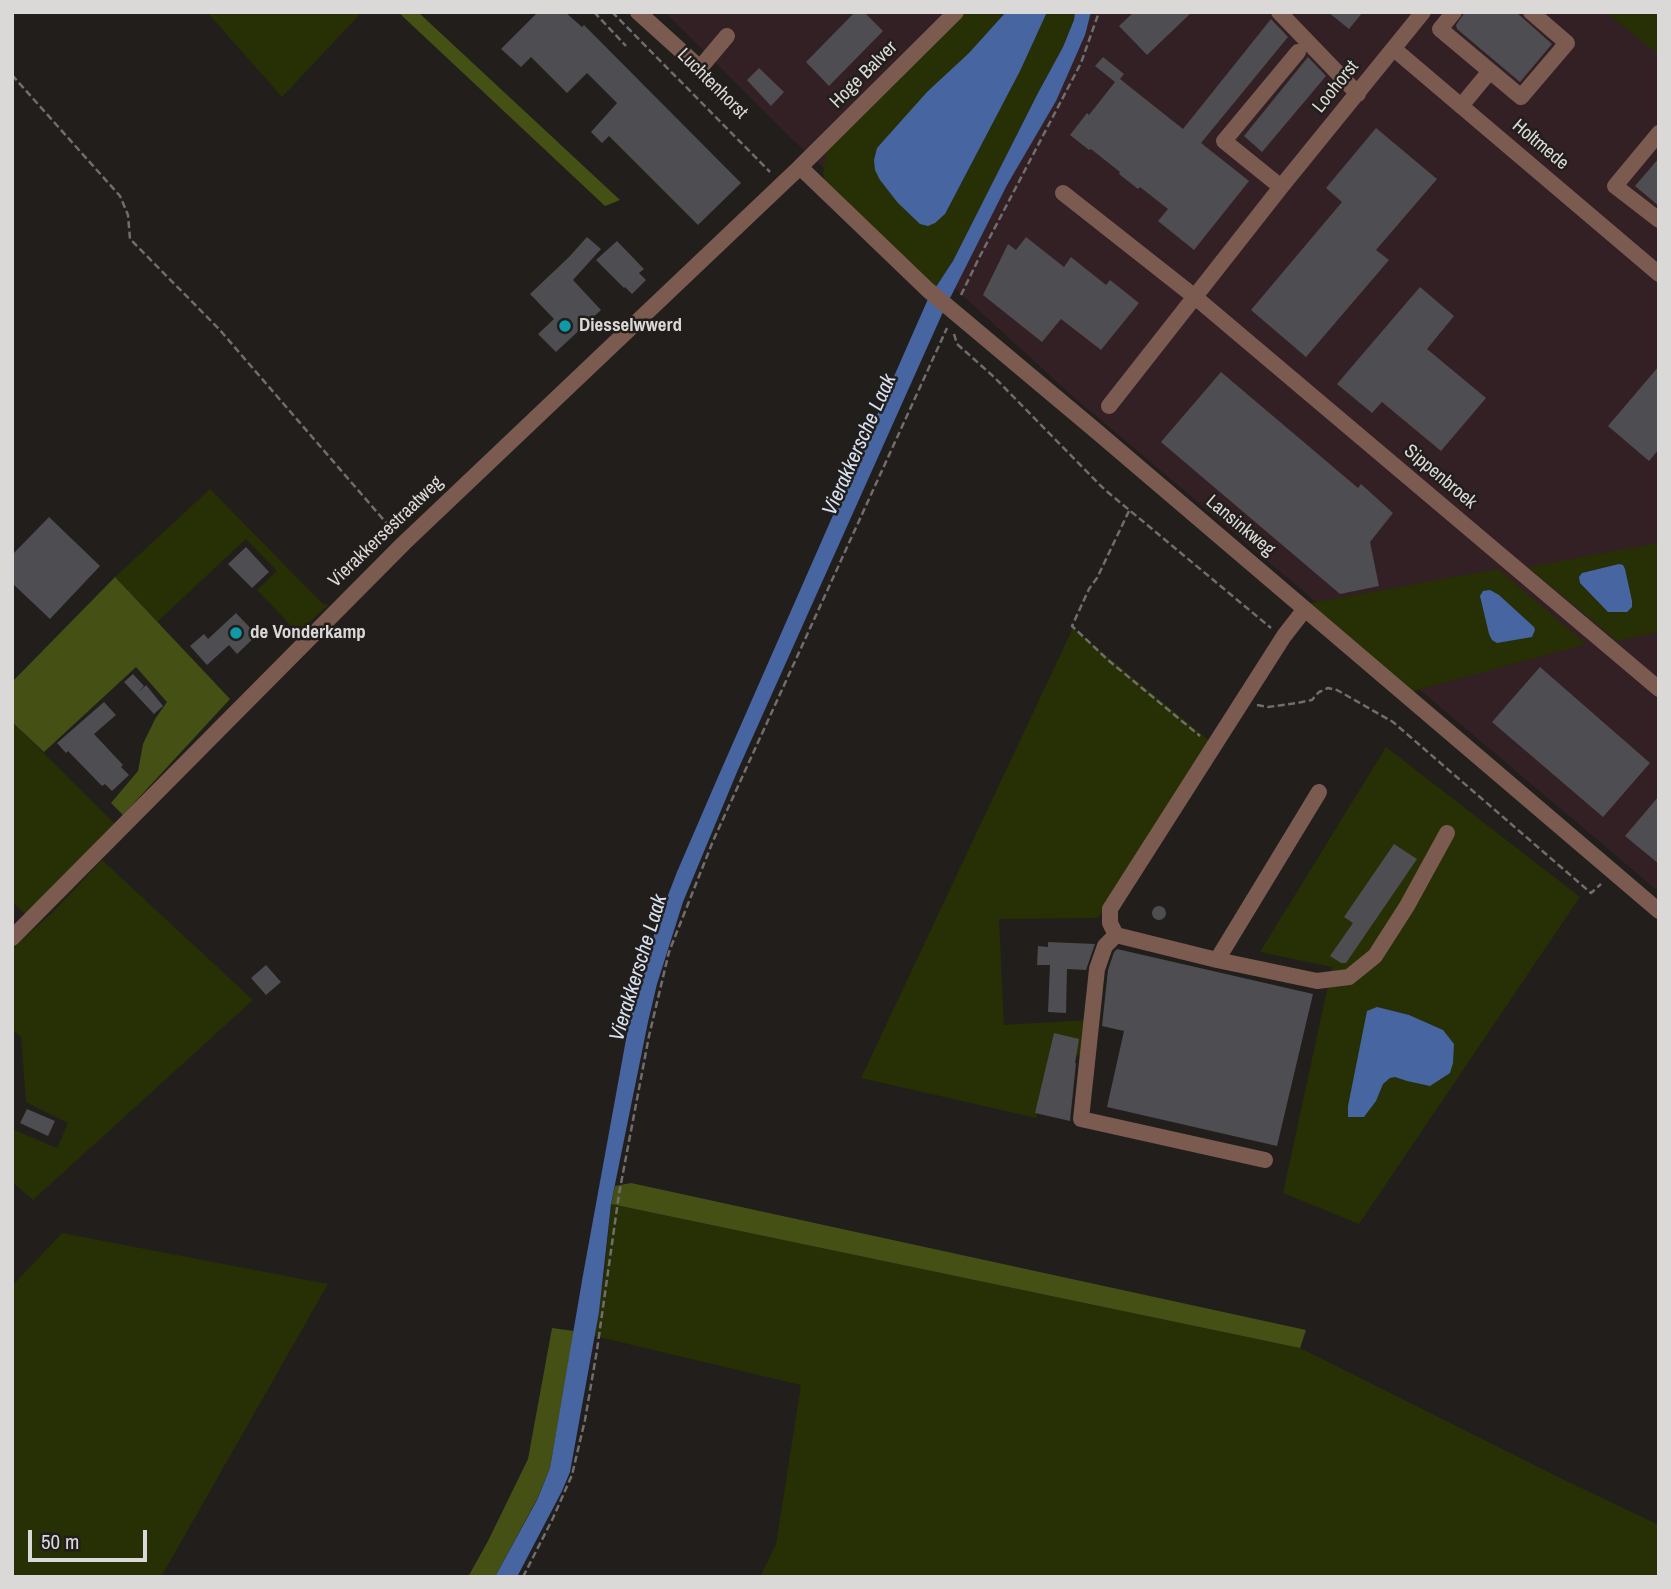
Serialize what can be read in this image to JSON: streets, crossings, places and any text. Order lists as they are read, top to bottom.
{
  "streets": {
    "street": [
      "Hoge Balver",
      "Luchtenhorst",
      "Loohorst",
      "Holtmede",
      "Sippenbroek",
      "Lansinkweg",
      "Vierakkersestraatweg"
    ]
  },
  "crossings": [
    ["Hoge Balver", "Lansinkweg"],
    ["Hoge Balver", "Vierakkersestraatweg"],
    ["Luchtenhorst", "Vierakkersestraatweg"],
    ["Loohorst", "Holtmede"],
    ["Loohorst", "Sippenbroek"],
    ["Lansinkweg", "Vierakkersestraatweg"]
  ],
  "water": ["Vierakkersche Laak"],
  "places": ["Diesselwwerd", "de Vonderkamp"],
  "scale_bar": "50 m"
}
